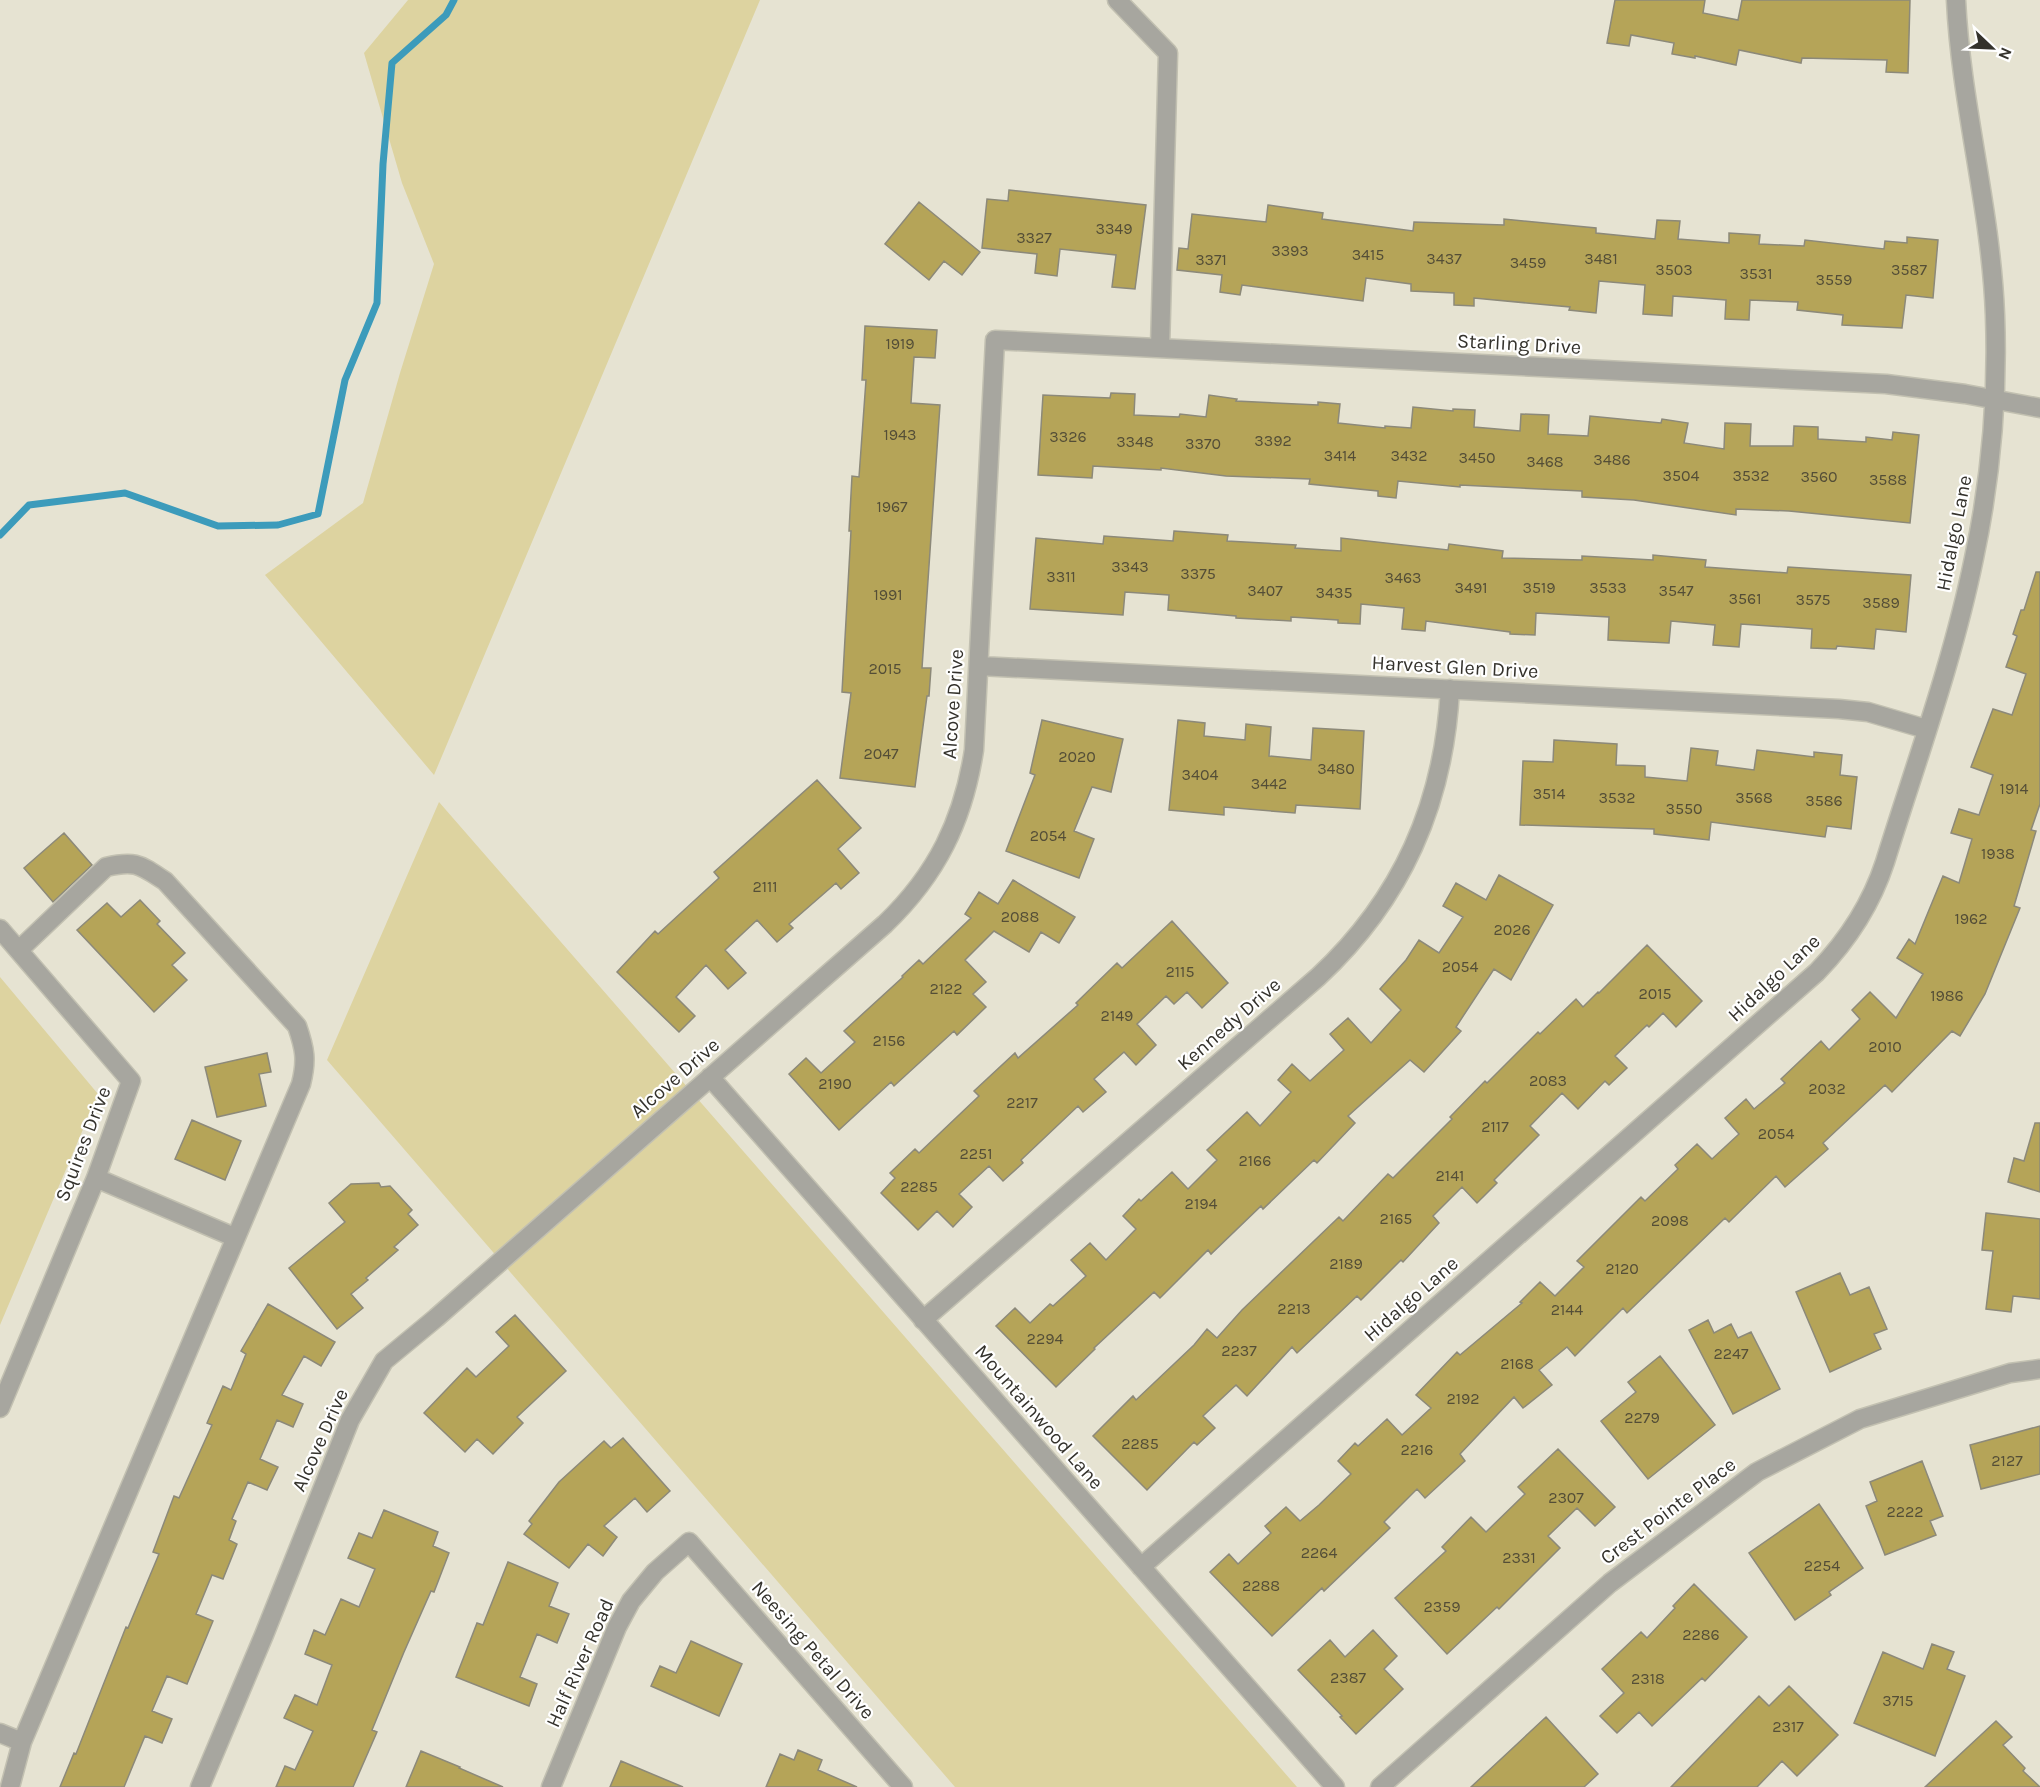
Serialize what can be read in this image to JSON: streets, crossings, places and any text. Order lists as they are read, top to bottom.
{
  "streets": {
    "street": [
      "Starling Drive",
      "Hidalgo Lane",
      "Harvest Glen Drive",
      "Alcove Drive",
      "Kennedy Drive",
      "Squires Drive",
      "Mountainwood Lane",
      "Crest Pointe Place",
      "Neesing Petal Drive",
      "Half River Road"
    ]
  },
  "crossings": [
    ["Starling Drive", "Hidalgo Lane"],
    ["Starling Drive", "Alcove Drive"],
    ["Hidalgo Lane", "Harvest Glen Drive"],
    ["Hidalgo Lane", "Mountainwood Lane"],
    ["Harvest Glen Drive", "Alcove Drive"],
    ["Harvest Glen Drive", "Kennedy Drive"],
    ["Alcove Drive", "Mountainwood Lane"],
    ["Kennedy Drive", "Mountainwood Lane"],
    ["Neesing Petal Drive", "Half River Road"]
  ],
  "house_numbers": [
    "3349",
    "3327",
    "3393",
    "3415",
    "3437",
    "3481",
    "3371",
    "3459",
    "3503",
    "3587",
    "3531",
    "3559",
    "1919",
    "1943",
    "3326",
    "3392",
    "3348",
    "3370",
    "3414",
    "3432",
    "3450",
    "3486",
    "3468",
    "3504",
    "3532",
    "3560",
    "3588",
    "1967",
    "3343",
    "3375",
    "3311",
    "3463",
    "3491",
    "3519",
    "3533",
    "3407",
    "3547",
    "3435",
    "1991",
    "3561",
    "3575",
    "3589",
    "2015",
    "2047",
    "2020",
    "3480",
    "3404",
    "3442",
    "1914",
    "3514",
    "3532",
    "3568",
    "3586",
    "3550",
    "2054",
    "1938",
    "2111",
    "2088",
    "1962",
    "2026",
    "2054",
    "2115",
    "2122",
    "2015",
    "1986",
    "2149",
    "2156",
    "2010",
    "2083",
    "2190",
    "2032",
    "2217",
    "2117",
    "2054",
    "2251",
    "2166",
    "2141",
    "2285",
    "2194",
    "2165",
    "2098",
    "2189",
    "2120",
    "2213",
    "2144",
    "2294",
    "2237",
    "2247",
    "2168",
    "2192",
    "2279",
    "2285",
    "2216",
    "2127",
    "2307",
    "2222",
    "2264",
    "2331",
    "2254",
    "2288",
    "2359",
    "2286",
    "2387",
    "2318",
    "3715",
    "2317"
  ],
  "north": "bottom right"
}
